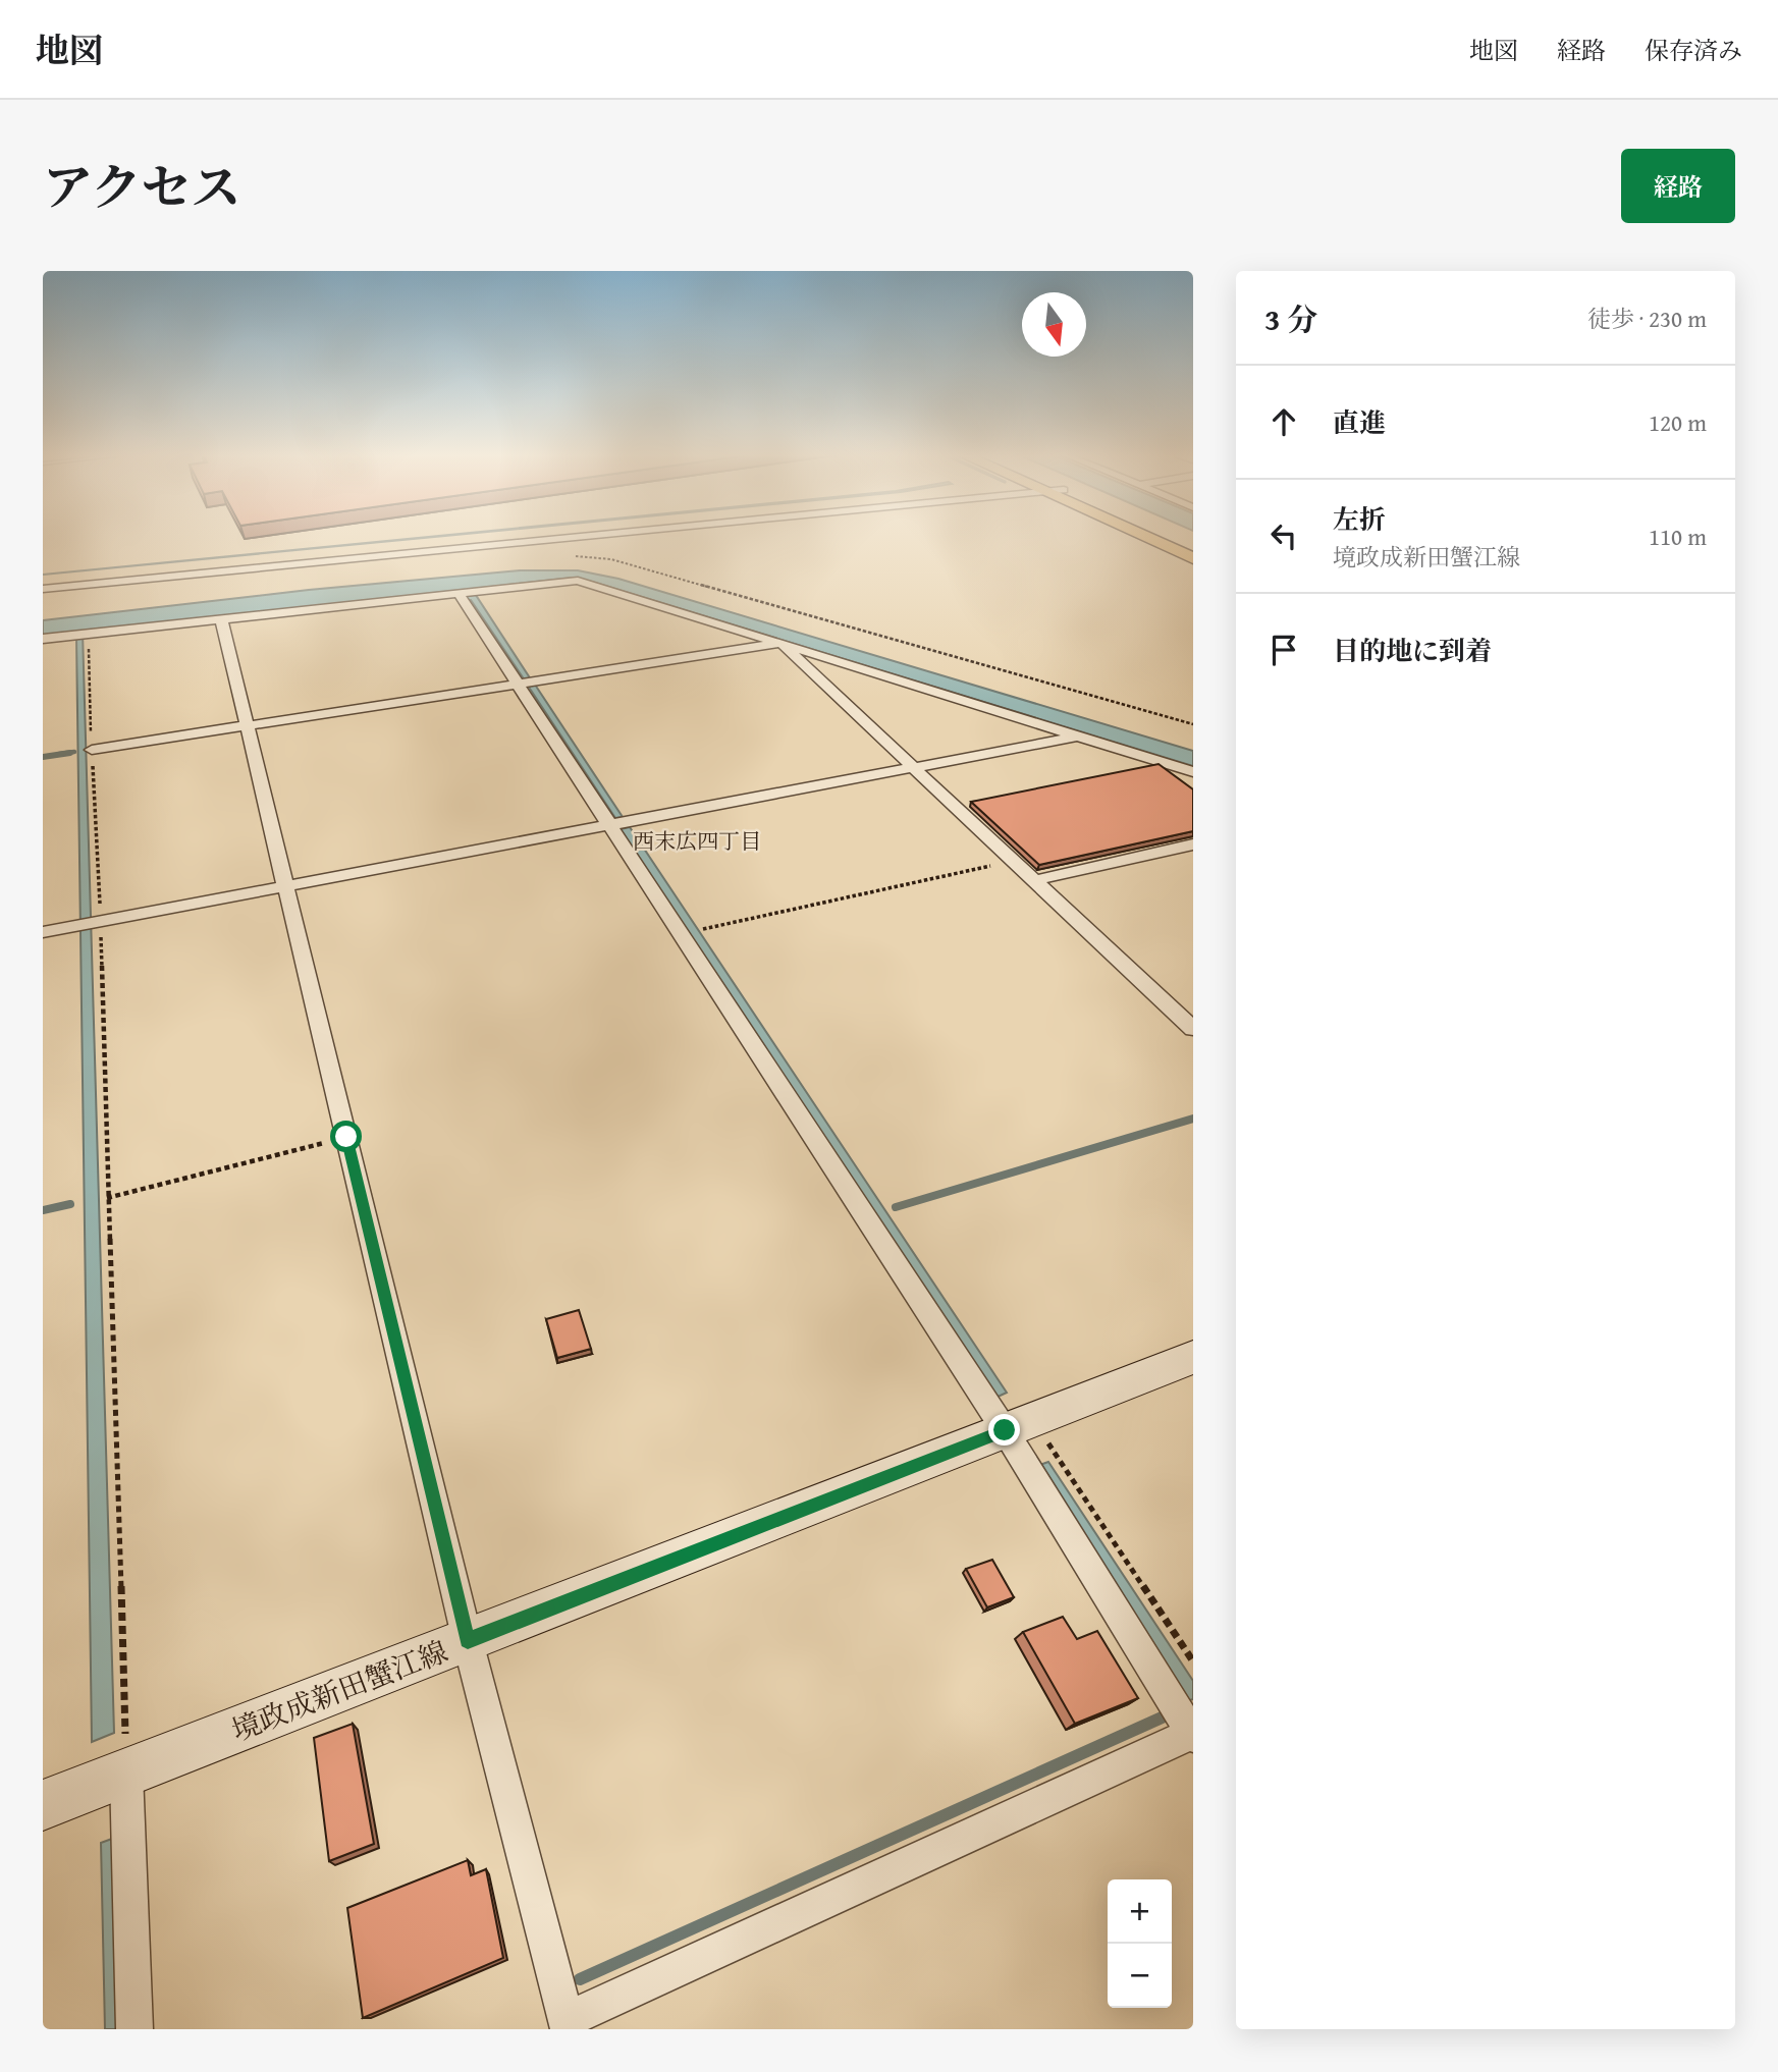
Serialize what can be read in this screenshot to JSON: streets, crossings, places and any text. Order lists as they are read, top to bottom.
{
  "streets": {
    "main road": ["境政成新田蟹江線"]
  },
  "districts": ["西末広四丁目"],
  "north": "bottom",
  "page": {
    "header": "地図",
    "nav": ["地図", "経路", "保存済み"],
    "title": "アクセス",
    "buttons": "経路",
    "heading": ["3 分", "徒歩 · 230 m"],
    "list": [
      ["直進", "120 m"],
      ["左折", "境政成新田蟹江線", "110 m"],
      "目的地に到着"
    ],
    "map_buttons": ["+", "−"]
  }
}
